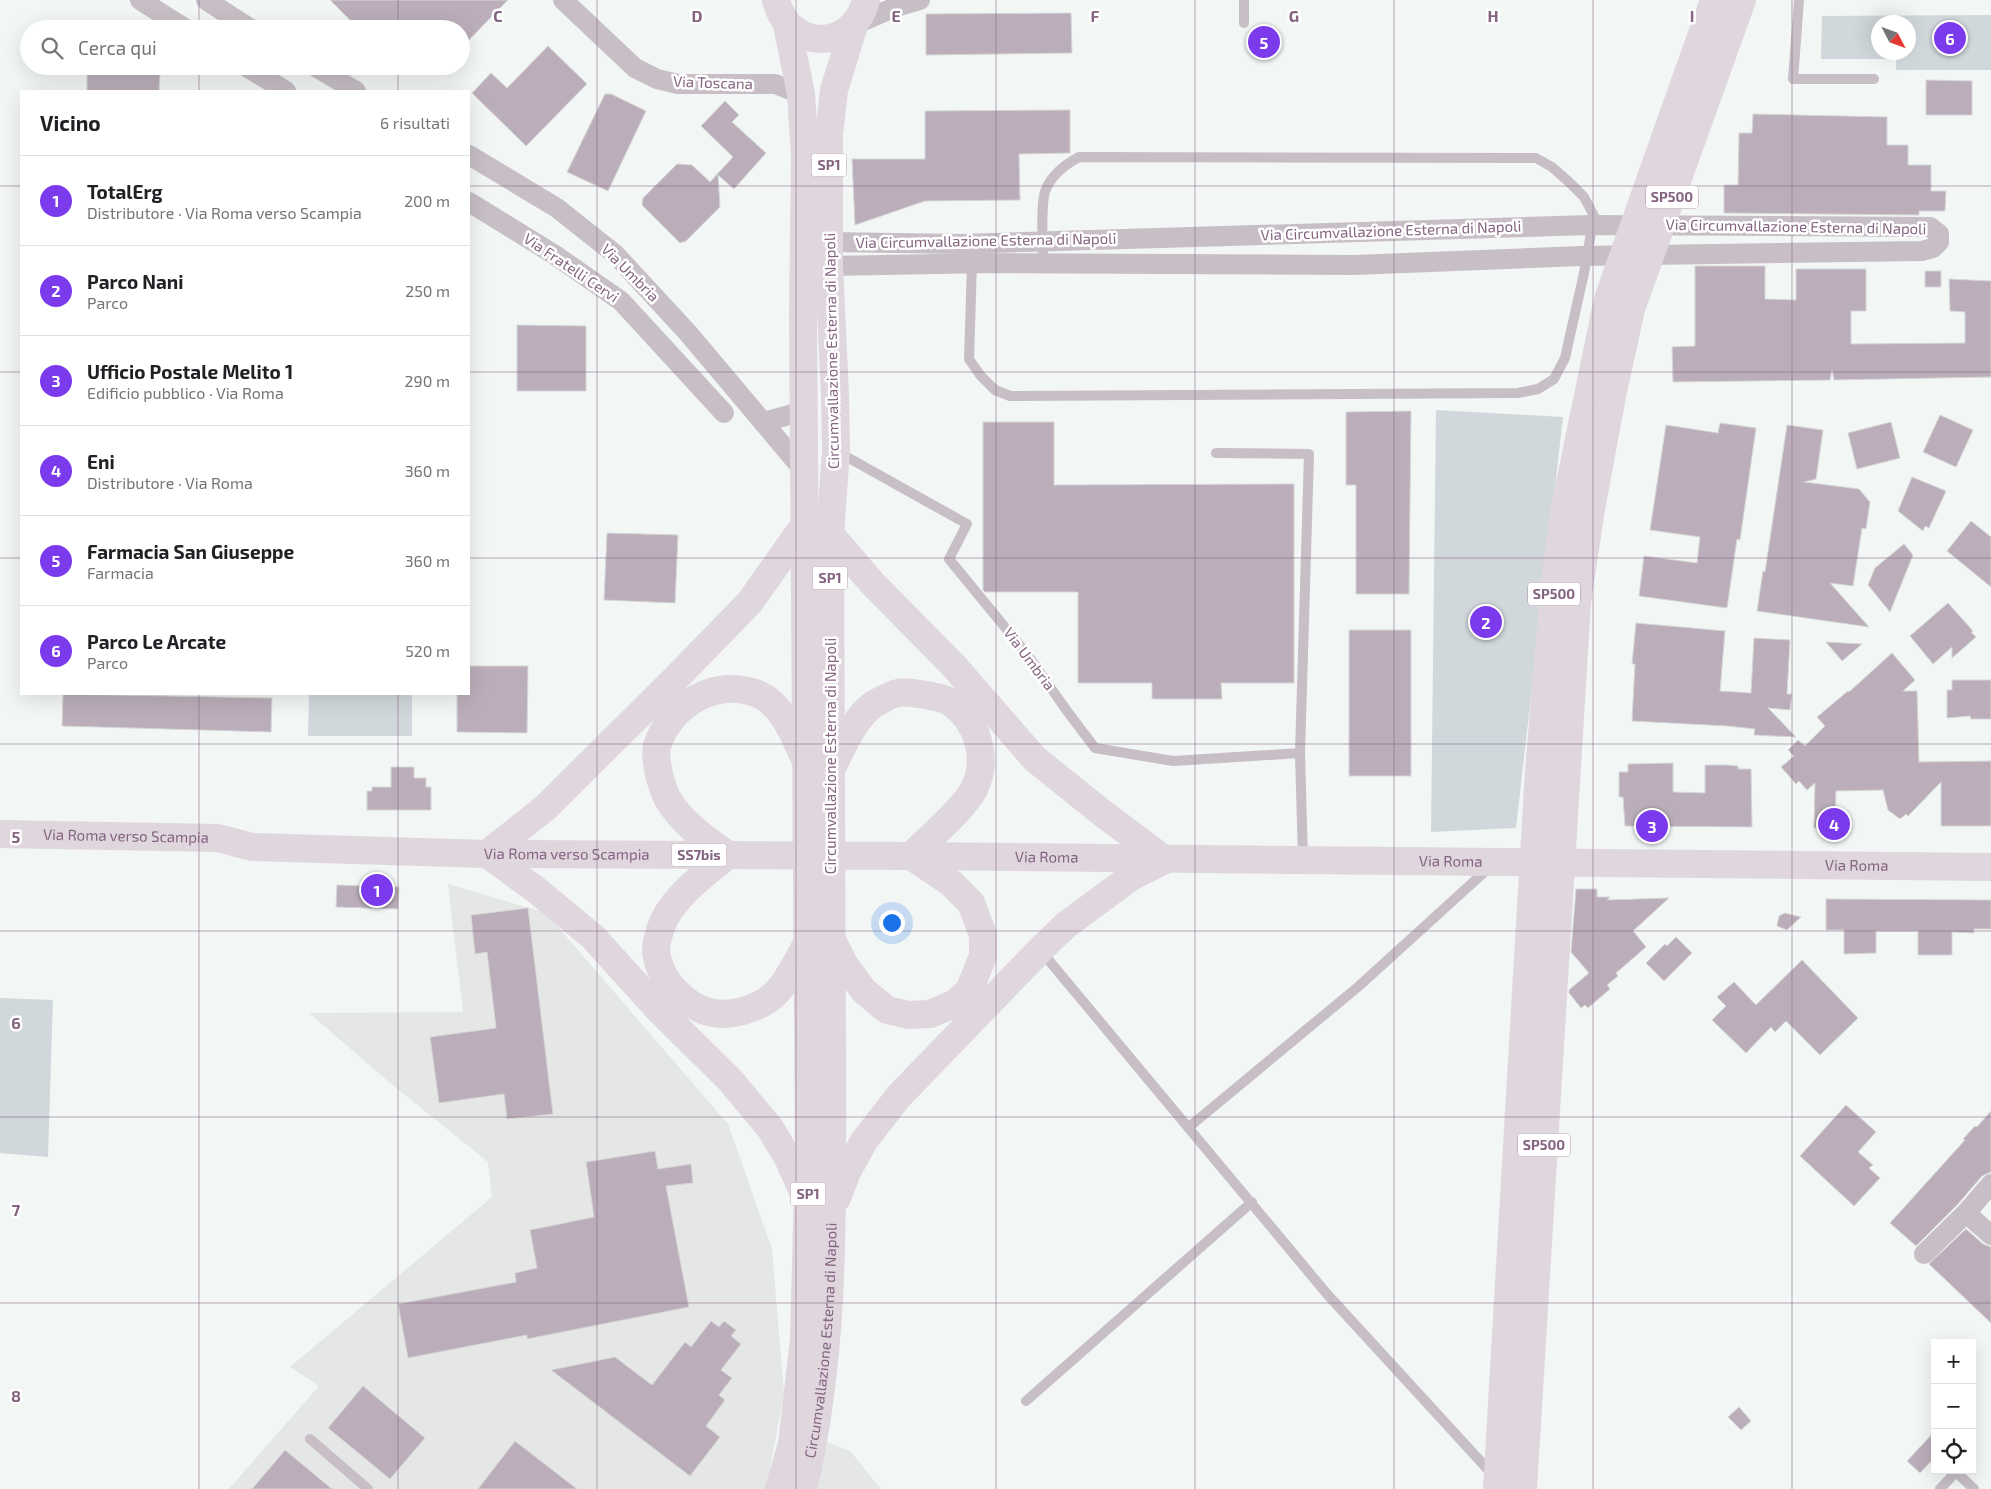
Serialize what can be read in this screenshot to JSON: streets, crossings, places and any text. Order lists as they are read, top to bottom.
{
  "streets": {
    "main road": [
      "SP1",
      "SP500",
      "Circumvallazione Esterna di Napoli",
      "Via Roma verso Scampia",
      "SS7bis",
      "Via Roma"
    ],
    "street": [
      "Via Toscana",
      "Via Circumvallazione Esterna di Napoli",
      "Via Fratelli Cervi",
      "Via Umbria"
    ]
  },
  "crossings": [
    ["Via Toscana", "Circumvallazione Esterna di Napoli"],
    ["Via Circumvallazione Esterna di Napoli", "Circumvallazione Esterna di Napoli"],
    ["Via Umbria", "Circumvallazione Esterna di Napoli"],
    ["Via Roma verso Scampia", "Via Roma"]
  ],
  "north": "bottom right",
  "page": {
    "pins": [
      "6",
      "5",
      "2",
      "4",
      "3",
      "1"
    ],
    "search": "Cerca qui",
    "heading": ["Vicino", "6 risultati"],
    "list": [
      {
        "mark": "1",
        "name": "TotalErg",
        "note": "Distributore · Via Roma verso Scampia",
        "value": "200 m"
      },
      {
        "mark": "2",
        "name": "Parco Nani",
        "note": "Parco",
        "value": "250 m"
      },
      {
        "mark": "3",
        "name": "Ufficio Postale Melito 1",
        "note": "Edificio pubblico · Via Roma",
        "value": "290 m"
      },
      {
        "mark": "4",
        "name": "Eni",
        "note": "Distributore · Via Roma",
        "value": "360 m"
      },
      {
        "mark": "5",
        "name": "Farmacia San Giuseppe",
        "note": "Farmacia",
        "value": "360 m"
      },
      {
        "mark": "6",
        "name": "Parco Le Arcate",
        "note": "Parco",
        "value": "520 m"
      }
    ],
    "map_buttons": ["+", "−"]
  },
  "grid": {
    "columns": [
      "C",
      "D",
      "E",
      "F",
      "G",
      "H",
      "I"
    ],
    "rows": [
      "5",
      "6",
      "7",
      "8"
    ]
  }
}
